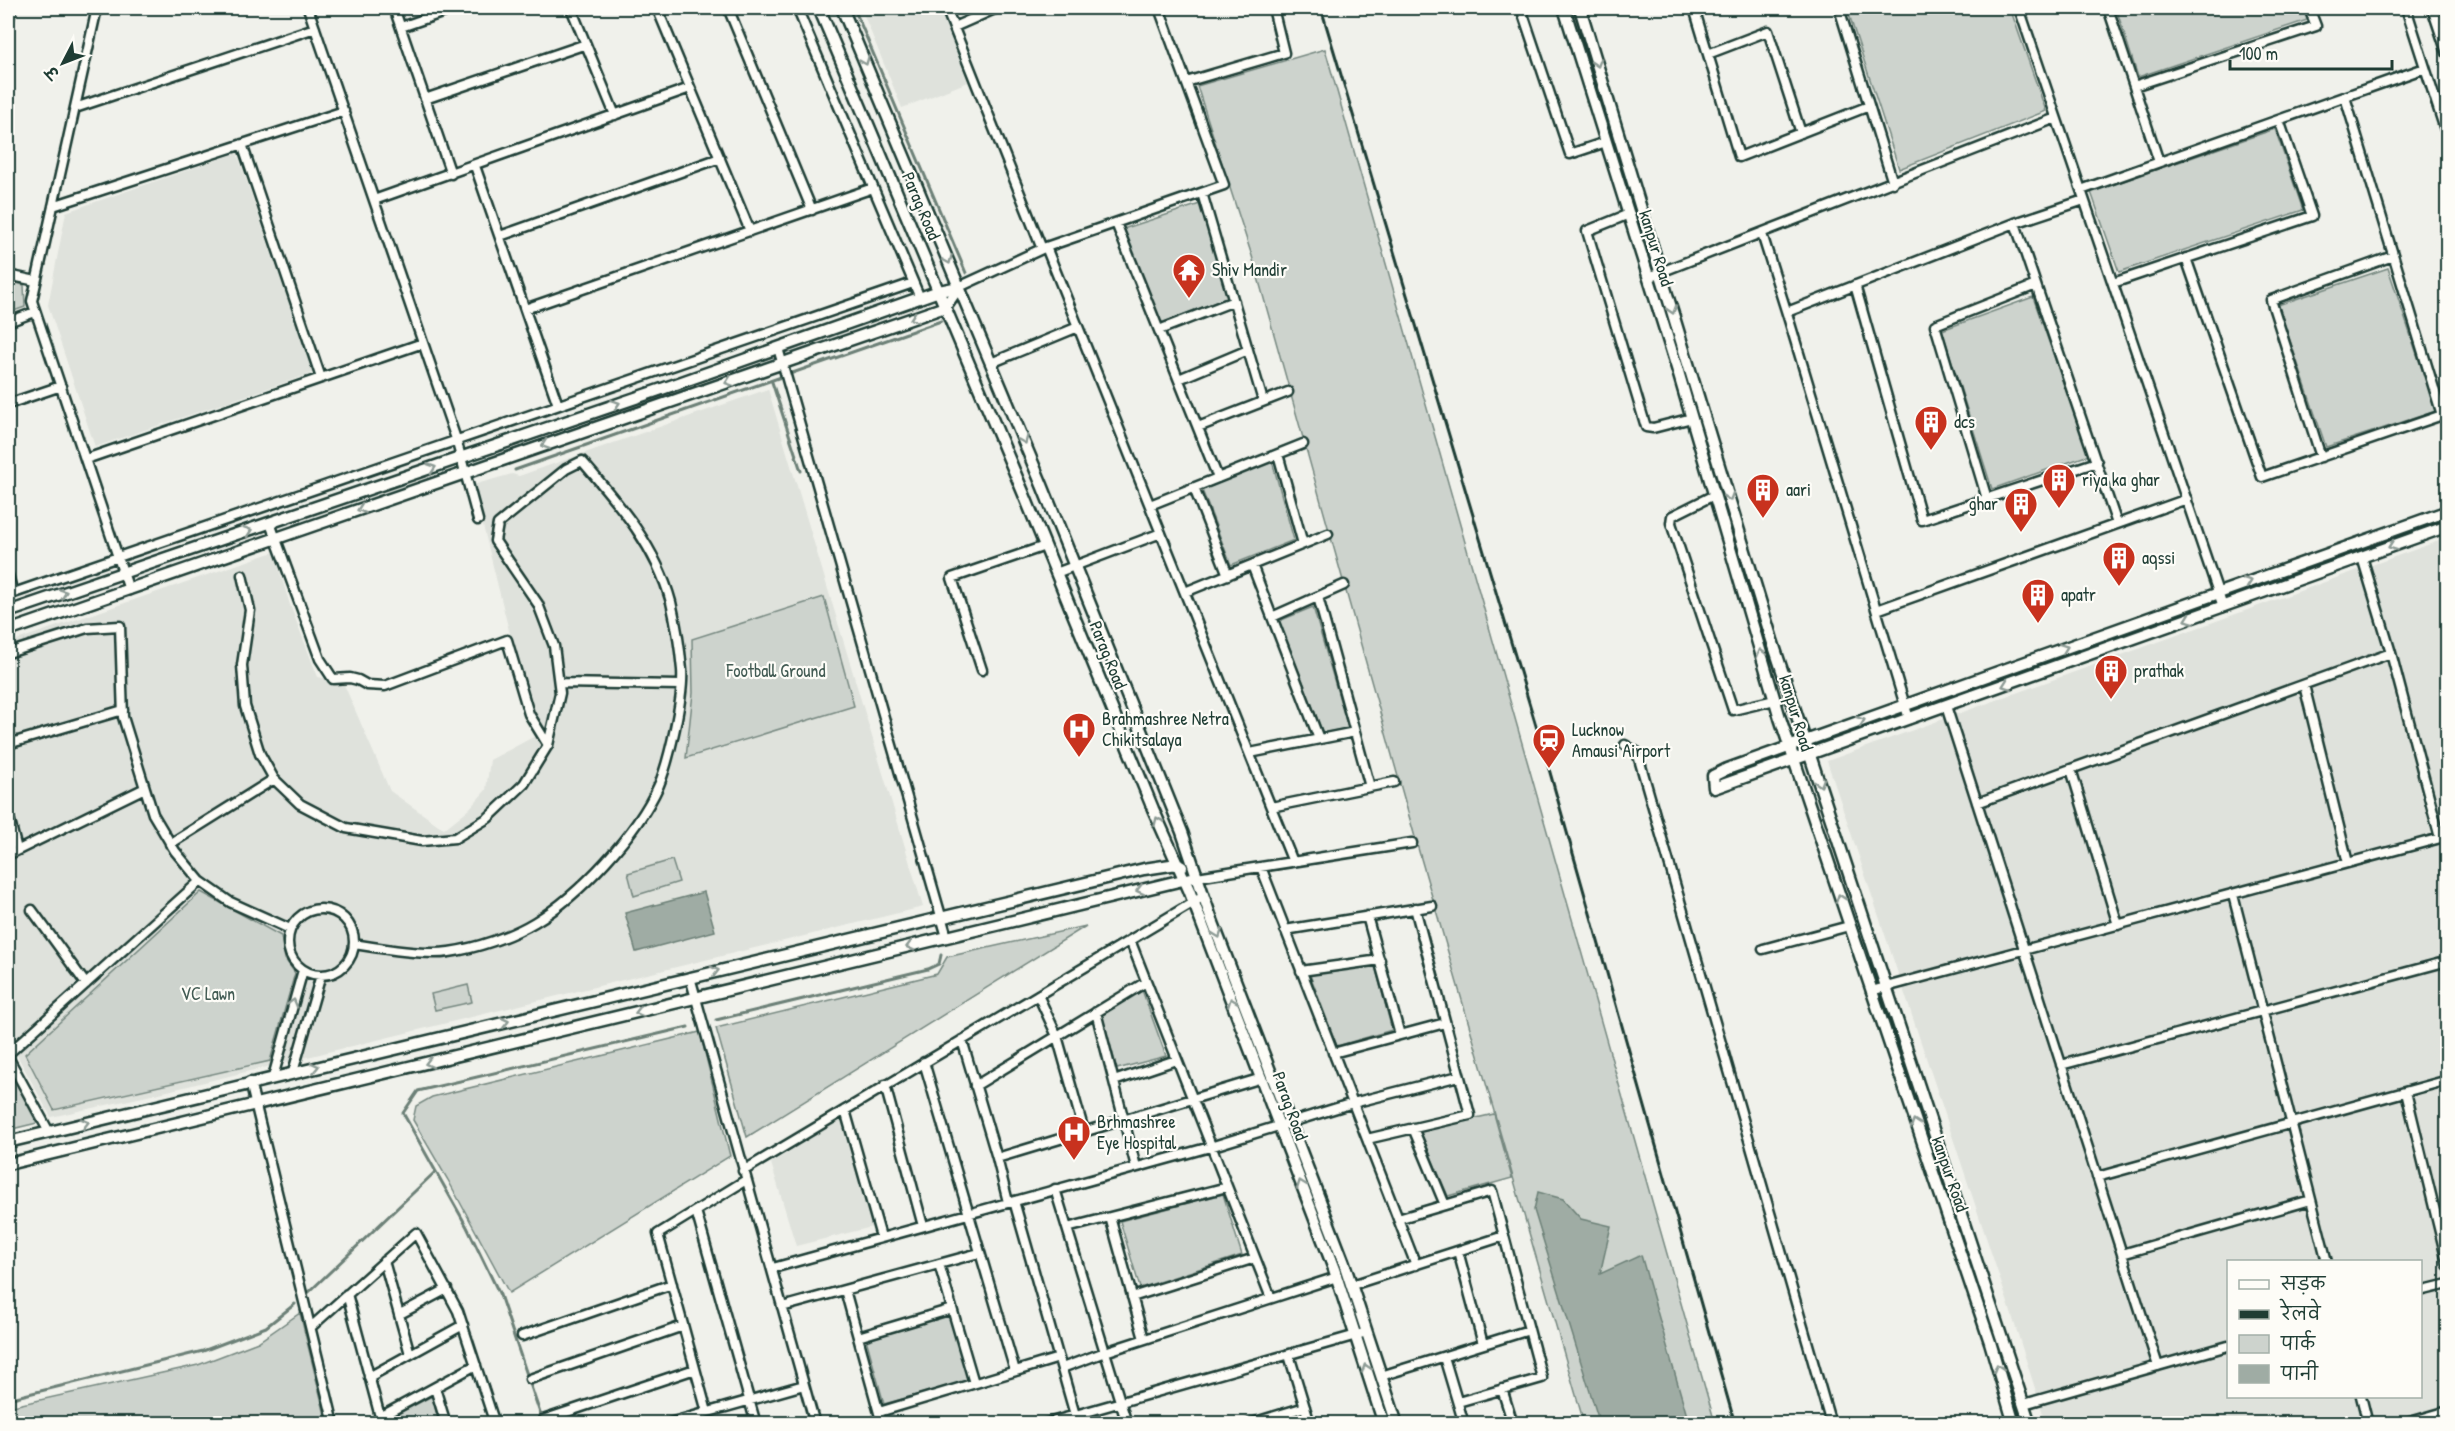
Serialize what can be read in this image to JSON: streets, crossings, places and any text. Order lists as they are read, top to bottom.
{
  "streets": {
    "street": ["Parag Road", "kanpur Road"]
  },
  "parks": ["Football Ground", "VC Lawn"],
  "places": {
    "temple": ["Shiv Mandir"],
    "building": [
      "dcs",
      "riya ka ghar",
      "aari",
      "ghar",
      "aqssi",
      "apatr",
      "prathak"
    ],
    "hospital": ["Brahmashree Netra Chikitsalaya", "Brhmashree Eye Hospital"],
    "station": ["Lucknow Amausi Airport"]
  },
  "legend": [
    "सड़क",
    "रेलवे",
    "पार्क",
    "पानी"
  ],
  "scale_bar": "100 m",
  "north": "bottom left"
}
